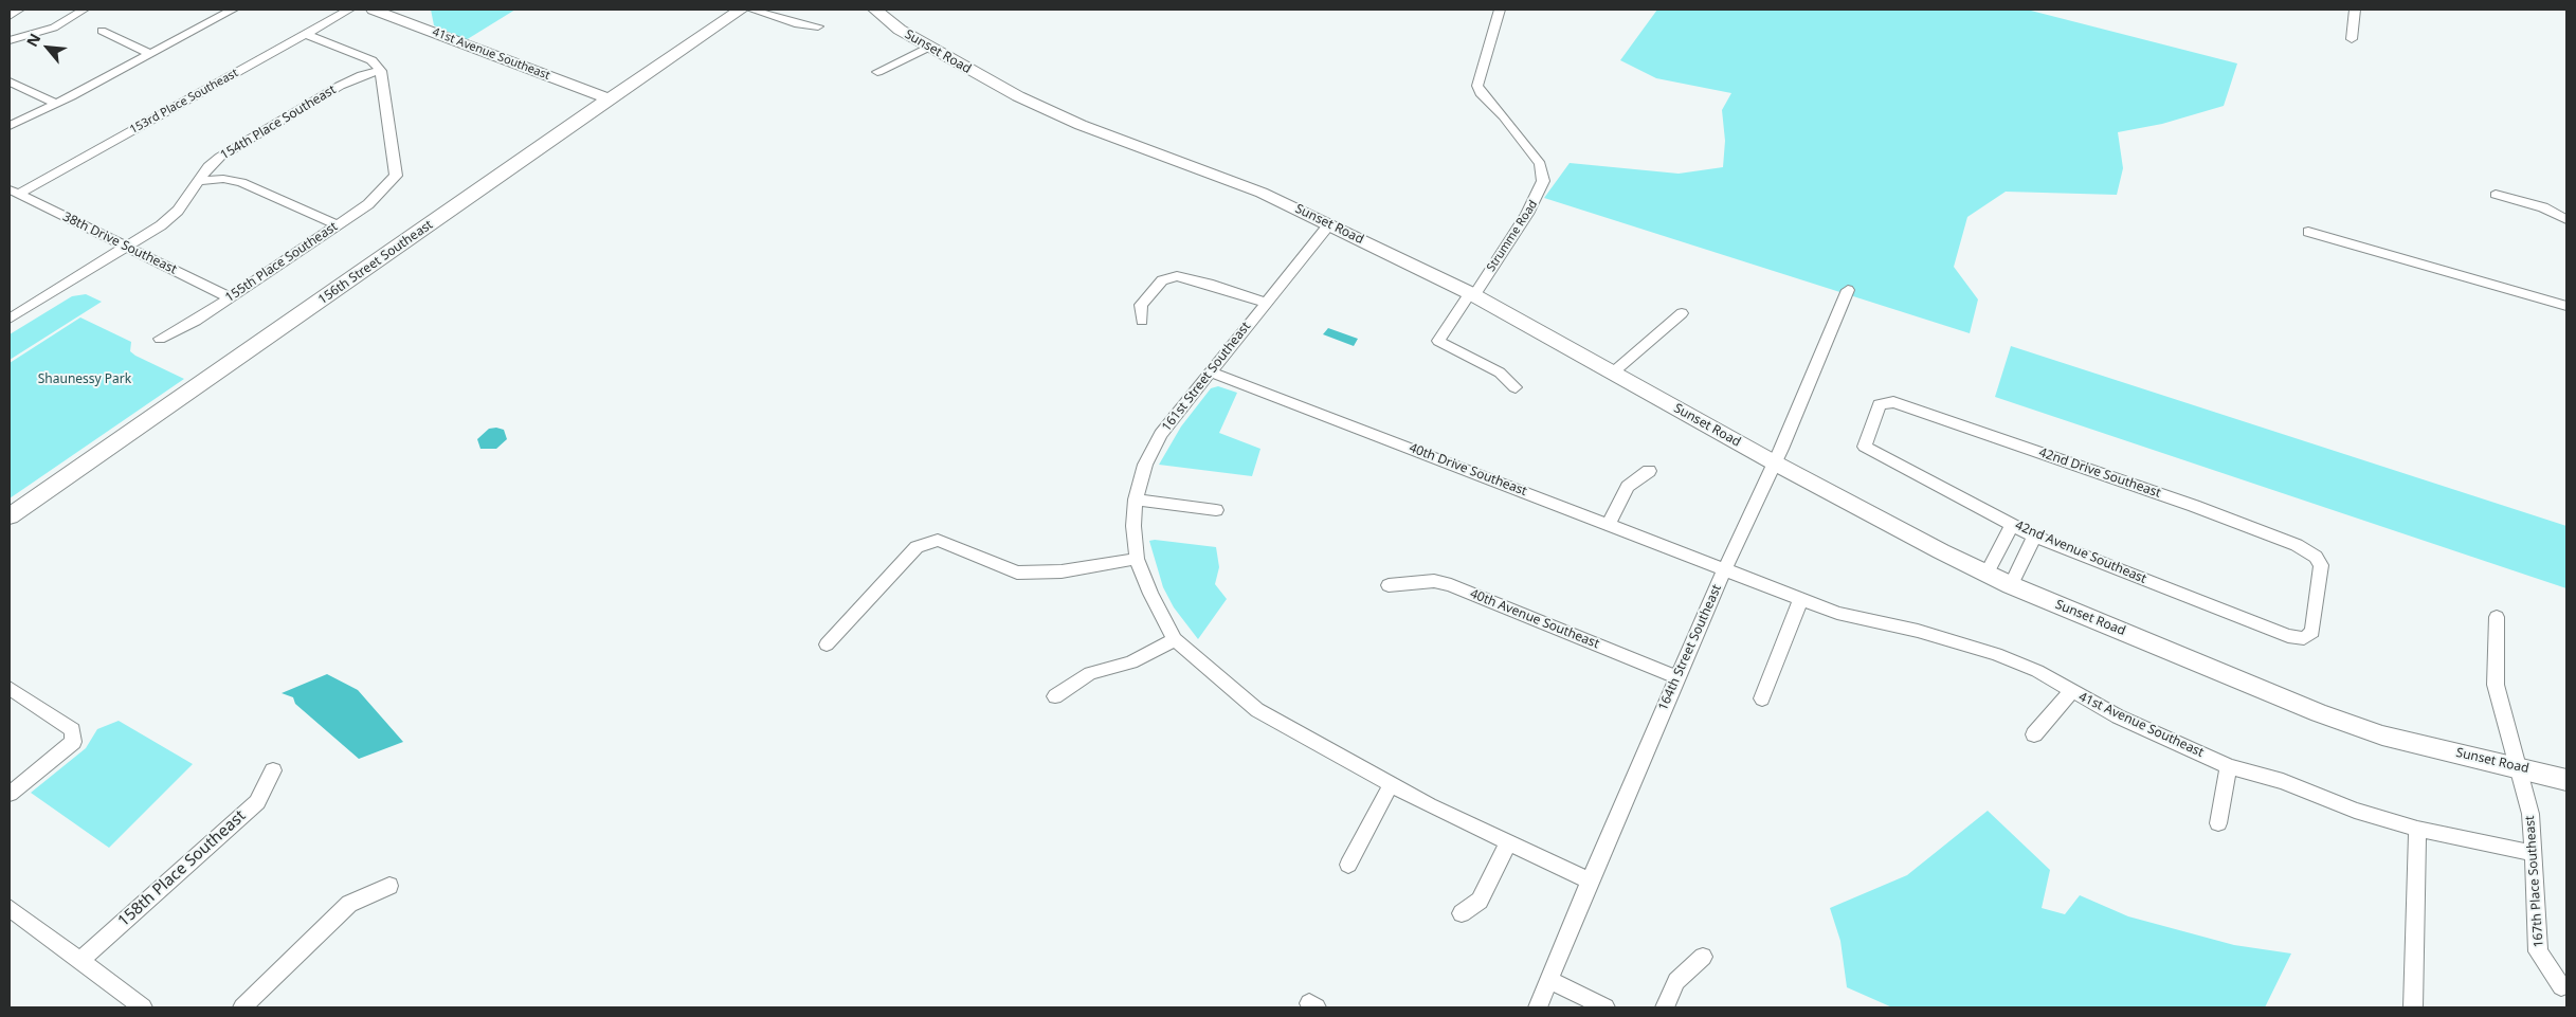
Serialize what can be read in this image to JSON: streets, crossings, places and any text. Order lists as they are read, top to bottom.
{
  "streets": {
    "street": [
      "Sunset Road",
      "41st Avenue Southeast",
      "153rd Place Southeast",
      "154th Place Southeast",
      "Strumme Road",
      "38th Drive Southeast",
      "155th Place Southeast",
      "156th Street Southeast",
      "161st Street Southeast",
      "40th Drive Southeast",
      "42nd Drive Southeast",
      "42nd Avenue Southeast",
      "40th Avenue Southeast",
      "164th Street Southeast",
      "158th Place Southeast",
      "167th Place Southeast"
    ]
  },
  "crossings": [
    ["Sunset Road", "Strumme Road"],
    ["Sunset Road", "161st Street Southeast"],
    ["Sunset Road", "164th Street Southeast"],
    ["Sunset Road", "167th Place Southeast"],
    ["41st Avenue Southeast", "156th Street Southeast"],
    ["41st Avenue Southeast", "40th Drive Southeast"],
    ["41st Avenue Southeast", "164th Street Southeast"],
    ["41st Avenue Southeast", "167th Place Southeast"],
    ["153rd Place Southeast", "38th Drive Southeast"],
    ["154th Place Southeast", "38th Drive Southeast"],
    ["154th Place Southeast", "155th Place Southeast"],
    ["38th Drive Southeast", "155th Place Southeast"],
    ["161st Street Southeast", "40th Drive Southeast"],
    ["161st Street Southeast", "164th Street Southeast"],
    ["40th Drive Southeast", "164th Street Southeast"],
    ["42nd Drive Southeast", "42nd Avenue Southeast"],
    ["40th Avenue Southeast", "164th Street Southeast"]
  ],
  "parks": ["Shaunessy Park"],
  "north": "top left"
}
